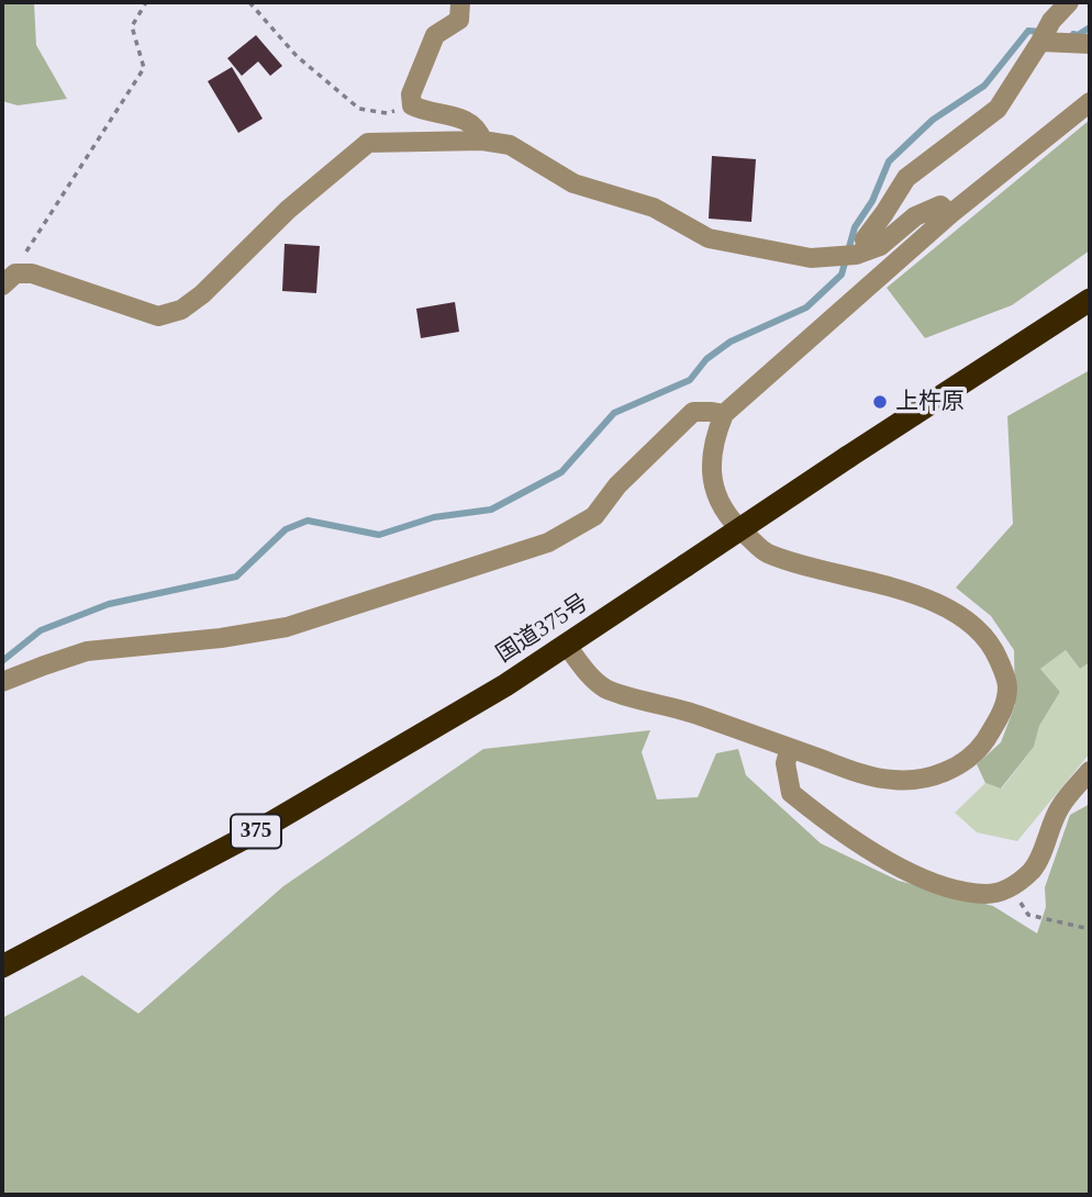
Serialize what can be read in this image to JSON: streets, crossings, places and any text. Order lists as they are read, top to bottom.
{
  "streets": {
    "highway": ["国道375号", "375"]
  },
  "places": ["上杵原"]
}
